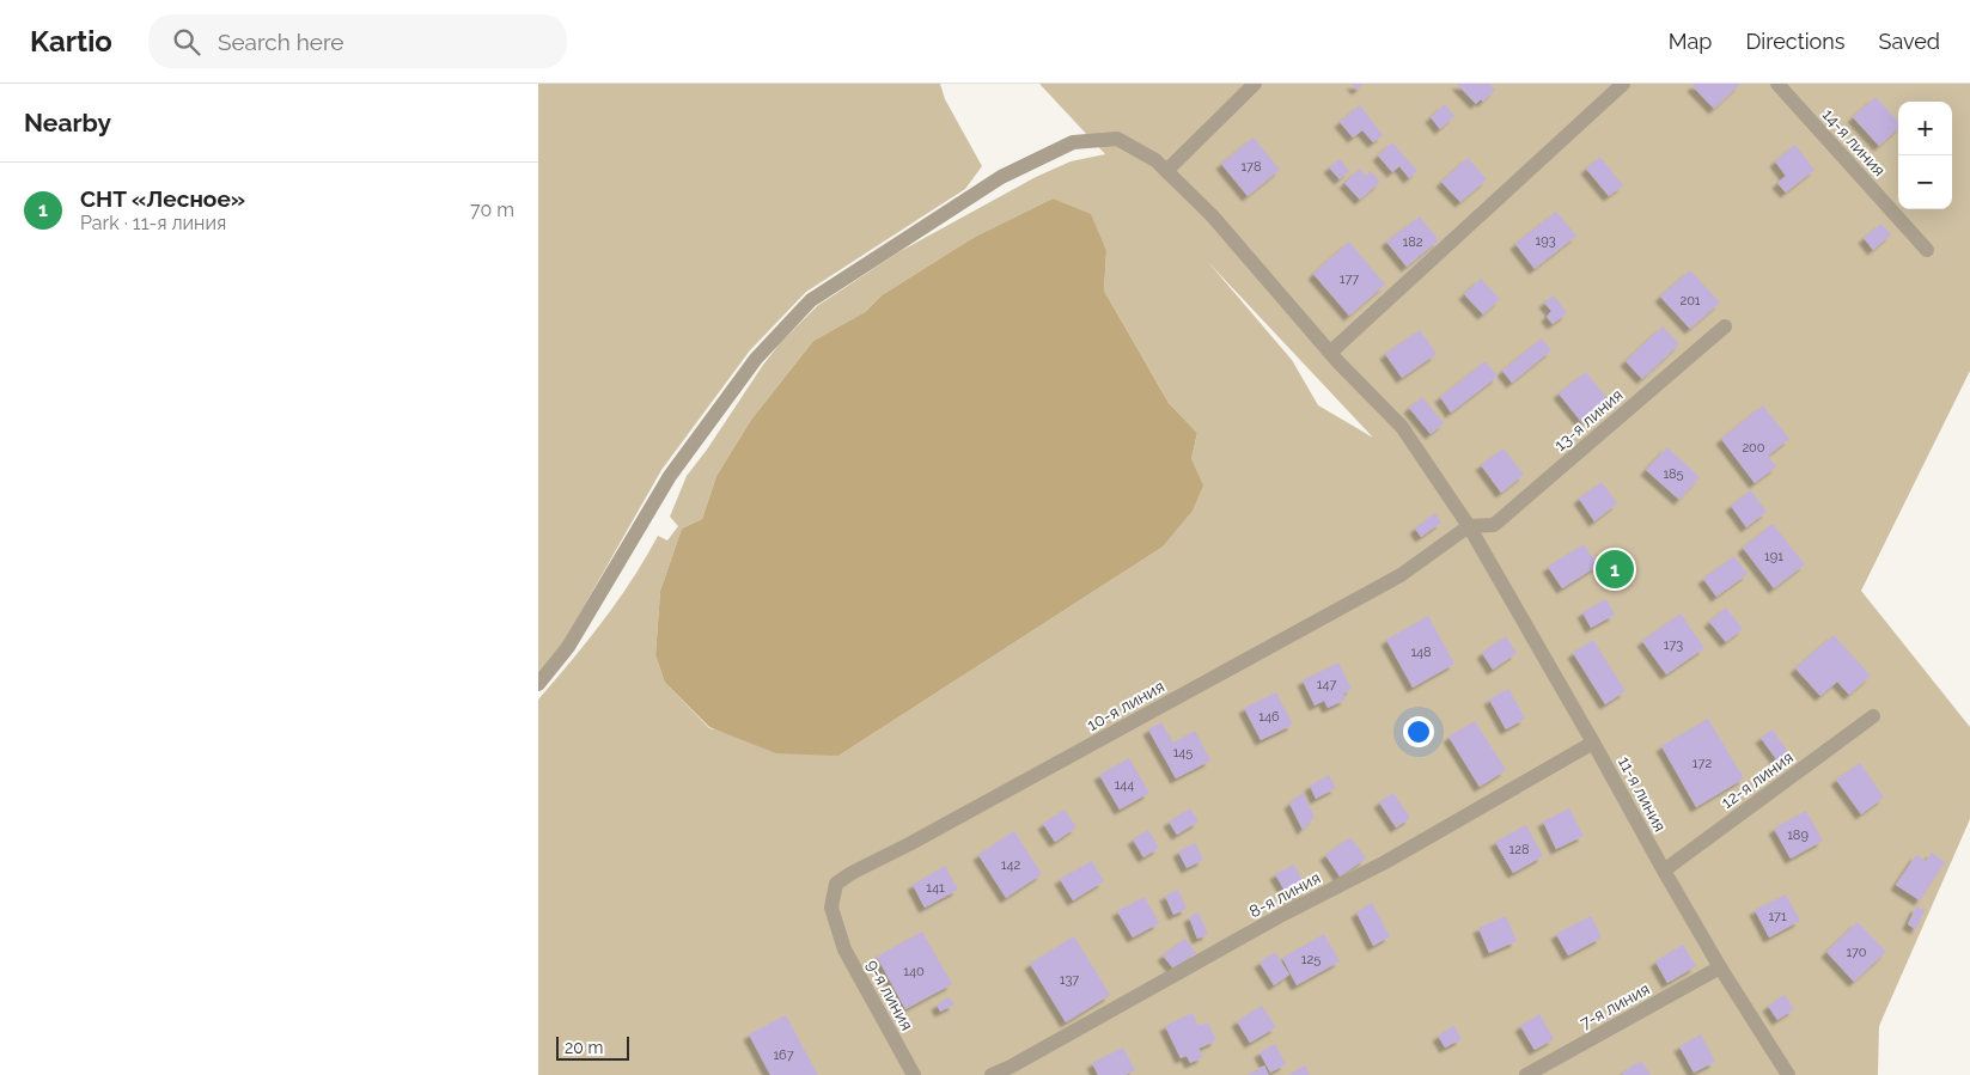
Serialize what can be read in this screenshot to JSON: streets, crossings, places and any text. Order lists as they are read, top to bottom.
{
  "streets": {
    "street": [
      "14-я линия",
      "13-я линия",
      "10-я линия",
      "12-я линия",
      "11-я линия",
      "8-я линия",
      "9-я линия",
      "7-я линия"
    ]
  },
  "crossings": [
    ["13-я линия", "10-я линия"],
    ["13-я линия", "11-я линия"],
    ["10-я линия", "11-я линия"],
    ["10-я линия", "9-я линия"],
    ["12-я линия", "11-я линия"],
    ["11-я линия", "8-я линия"],
    ["11-я линия", "7-я линия"]
  ],
  "house_numbers": [
    "178",
    "193",
    "182",
    "177",
    "201",
    "200",
    "185",
    "191",
    "173",
    "148",
    "147",
    "146",
    "145",
    "172",
    "144",
    "189",
    "128",
    "142",
    "141",
    "171",
    "170",
    "125",
    "140",
    "137",
    "167"
  ],
  "scale_bar": "20 m",
  "page": {
    "header": "Kartio",
    "search": "Search here",
    "nav": ["Map", "Directions", "Saved"],
    "heading": "Nearby",
    "map_buttons": ["+", "−"],
    "list": [
      {
        "mark": "1",
        "name": "СНТ «Лесное»",
        "note": "Park · 11-я линия",
        "value": "70 m"
      }
    ],
    "pins": "1",
    "scale": "20 m"
  }
}
